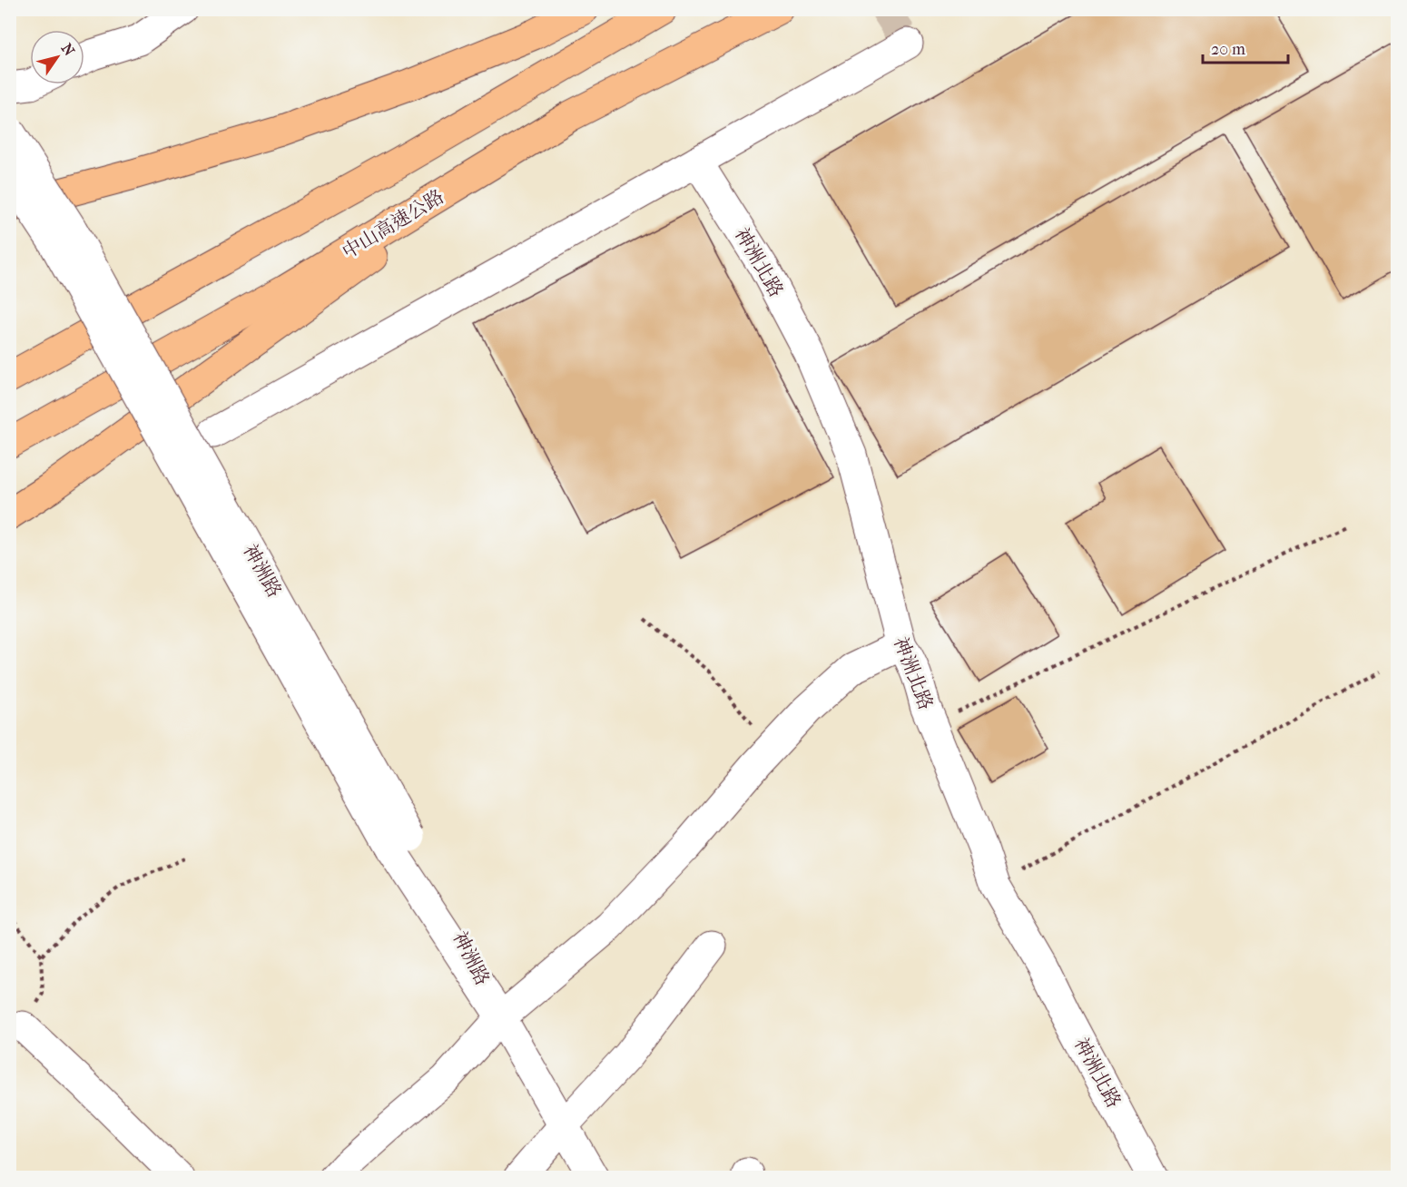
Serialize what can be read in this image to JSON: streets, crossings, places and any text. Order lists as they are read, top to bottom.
{
  "streets": {
    "highway": ["中山高速公路"],
    "street": ["神洲北路", "神洲路"]
  },
  "scale_bar": "20 m",
  "north": "top right"
}
